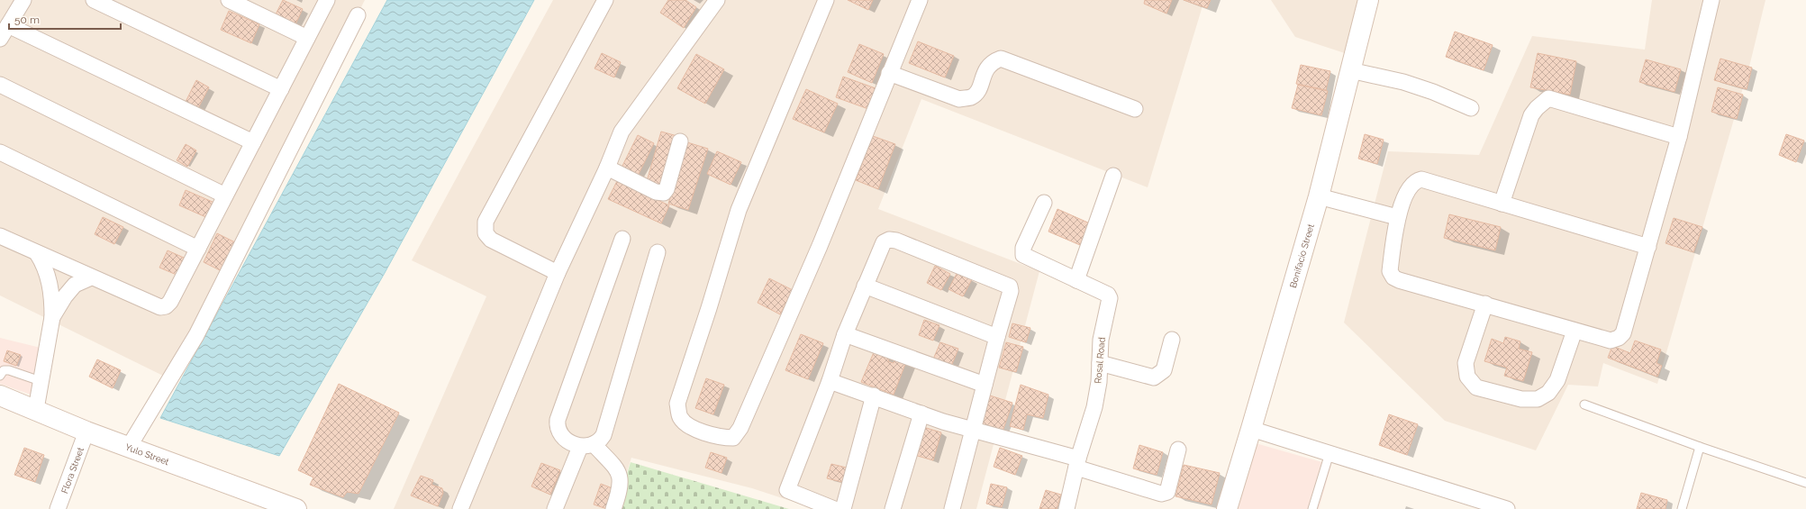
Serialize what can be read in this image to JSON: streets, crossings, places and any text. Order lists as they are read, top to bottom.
{
  "streets": {
    "street": [
      "Bonifacio Street",
      "Rosal Road",
      "Yulo Street",
      "Flora Street"
    ]
  },
  "crossings": [
    ["Yulo Street", "Flora Street"]
  ],
  "scale_bar": "50 m"
}
